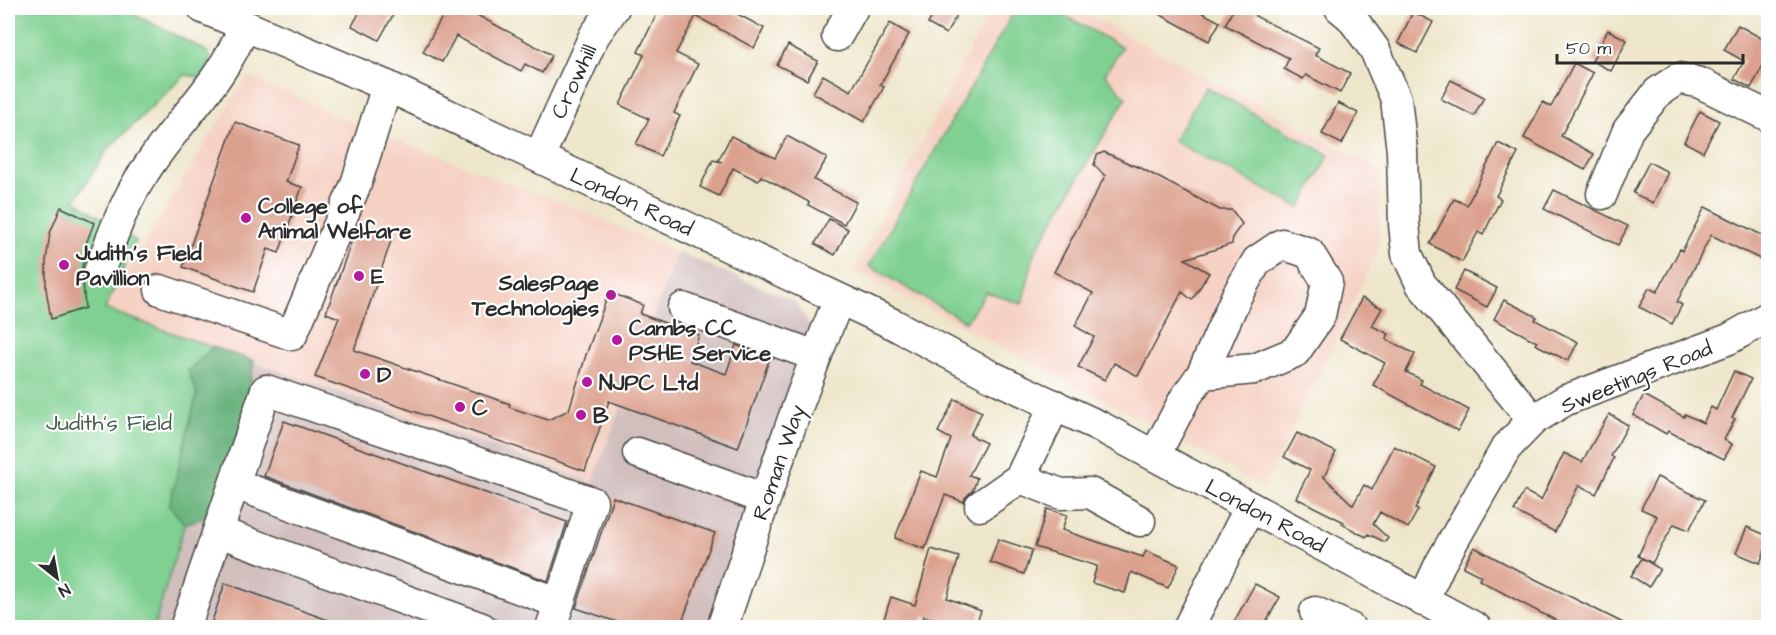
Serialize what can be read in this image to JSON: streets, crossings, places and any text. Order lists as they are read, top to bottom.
{
  "streets": {
    "street": [
      "Crowhill",
      "London Road",
      "Sweetings Road",
      "Roman Way"
    ]
  },
  "crossings": [
    ["Crowhill", "London Road"],
    ["London Road", "Sweetings Road"],
    ["London Road", "Roman Way"]
  ],
  "parks": ["Judith's Field"],
  "places": [
    "College of Animal Welfare",
    "Judith's Field Pavillion",
    "E",
    "SalesPage Technologies",
    "Cambs CC PSHE Service",
    "D",
    "NJPC Ltd",
    "C",
    "B"
  ],
  "scale_bar": "50 m",
  "north": "bottom right"
}
